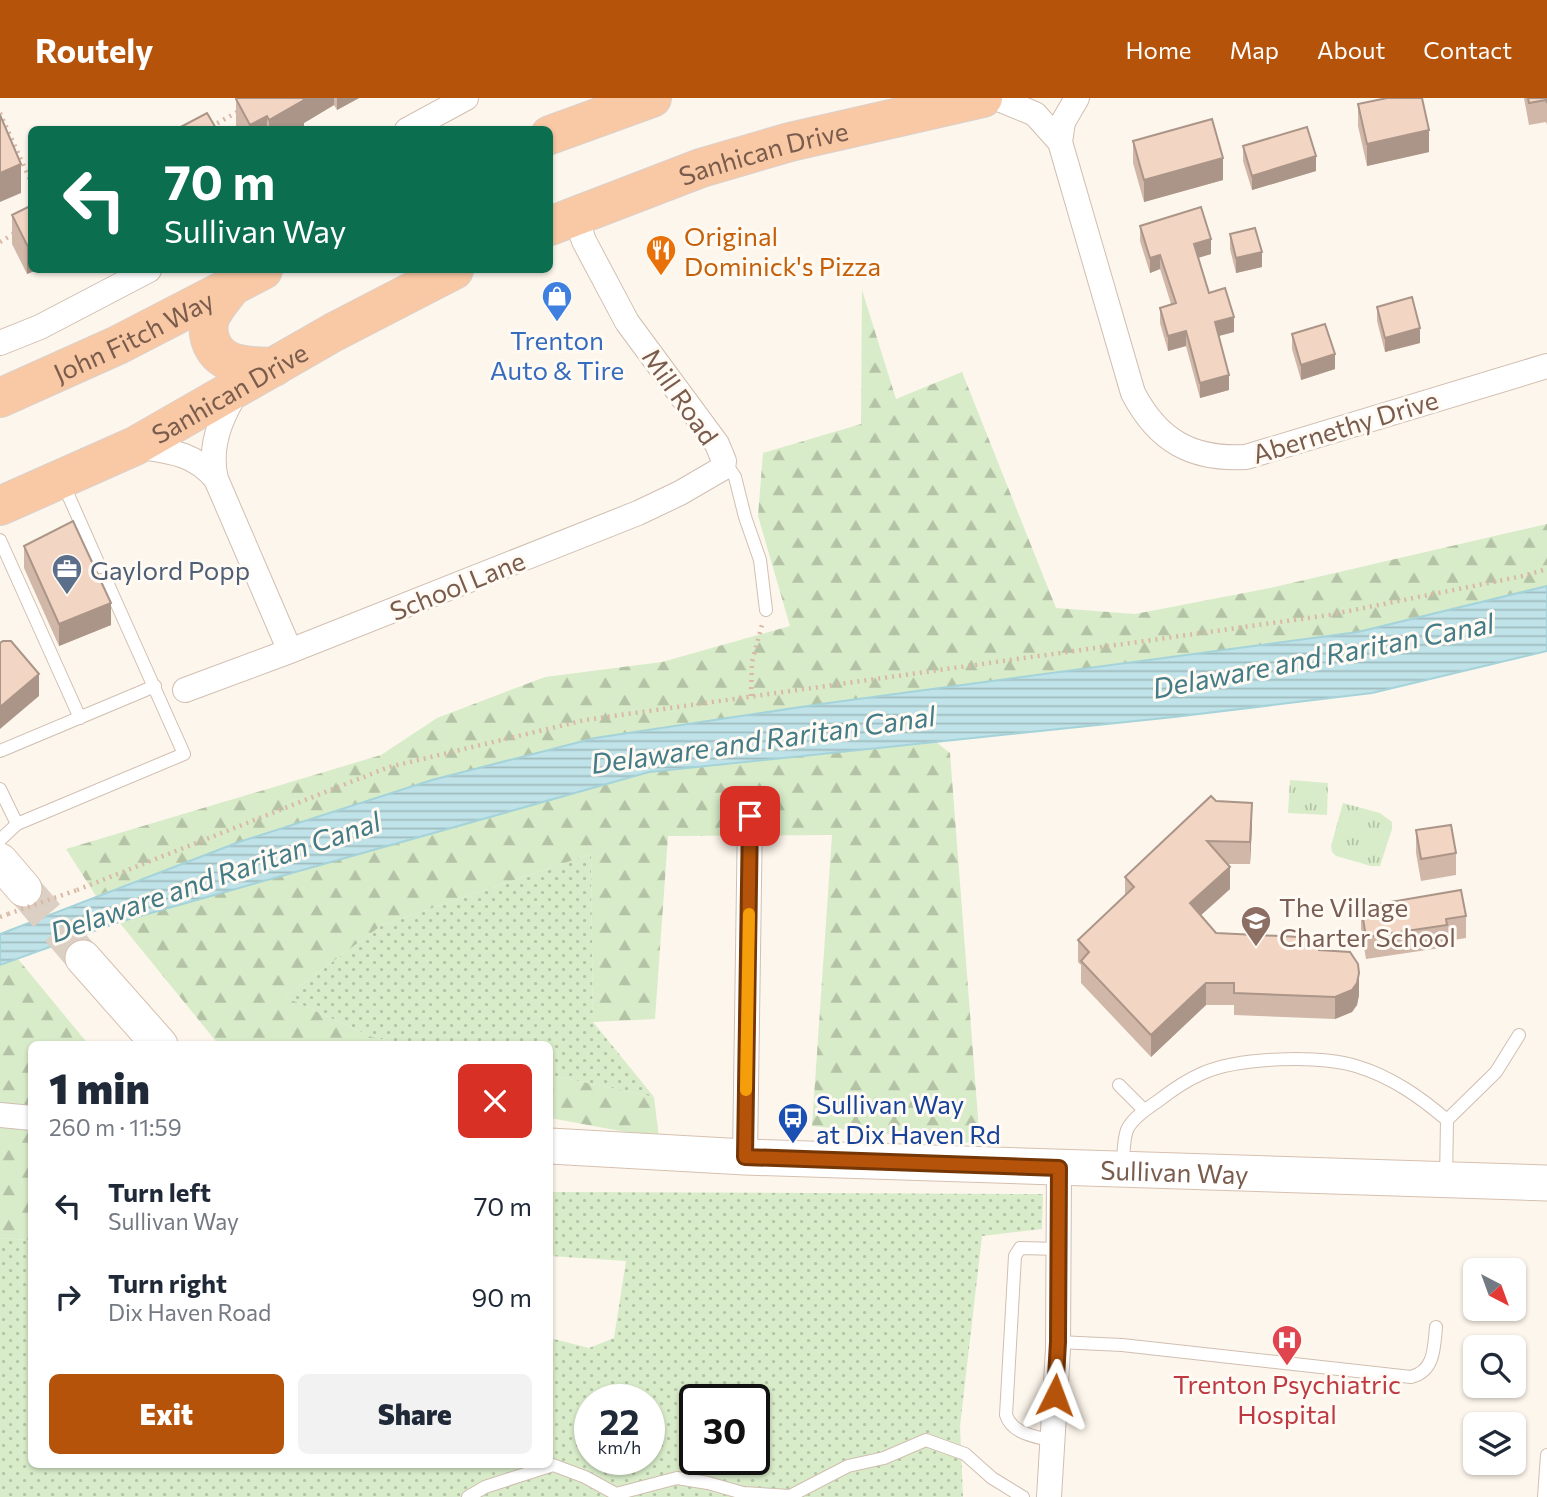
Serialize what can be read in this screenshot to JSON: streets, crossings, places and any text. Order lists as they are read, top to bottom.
{
  "streets": {
    "highway": ["Sanhican Drive", "John Fitch Way"],
    "main road": ["Sullivan Way"],
    "street": ["Mill Road", "Abernethy Drive", "School Lane"]
  },
  "crossings": [
    ["Sanhican Drive", "Mill Road"],
    ["Mill Road", "School Lane"]
  ],
  "water": ["Delaware and Raritan Canal"],
  "places": {
    "restaurant": ["Original Dominick's Pizza"],
    "shop": ["Trenton Auto & Tire"],
    "office": ["Gaylord Popp"],
    "school or university": ["The Village Charter School"],
    "bus stop": ["Sullivan Way at Dix Haven Rd"],
    "hospital": ["Trenton Psychiatric Hospital"]
  },
  "north": "bottom right",
  "page": {
    "header": "Routely",
    "nav": [
      "Home",
      "Map",
      "About",
      "Contact"
    ],
    "turn": ["70 m", "Sullivan Way"],
    "heading": ["1 min", "260 m · 11:59"],
    "list": [
      {
        "name": "Turn left",
        "note": "Sullivan Way",
        "value": "70 m"
      },
      {
        "name": "Turn right",
        "note": "Dix Haven Road",
        "value": "90 m"
      }
    ],
    "buttons": ["Exit", "Share"],
    "speed": "22 km/h",
    "limit": "30"
  }
}
